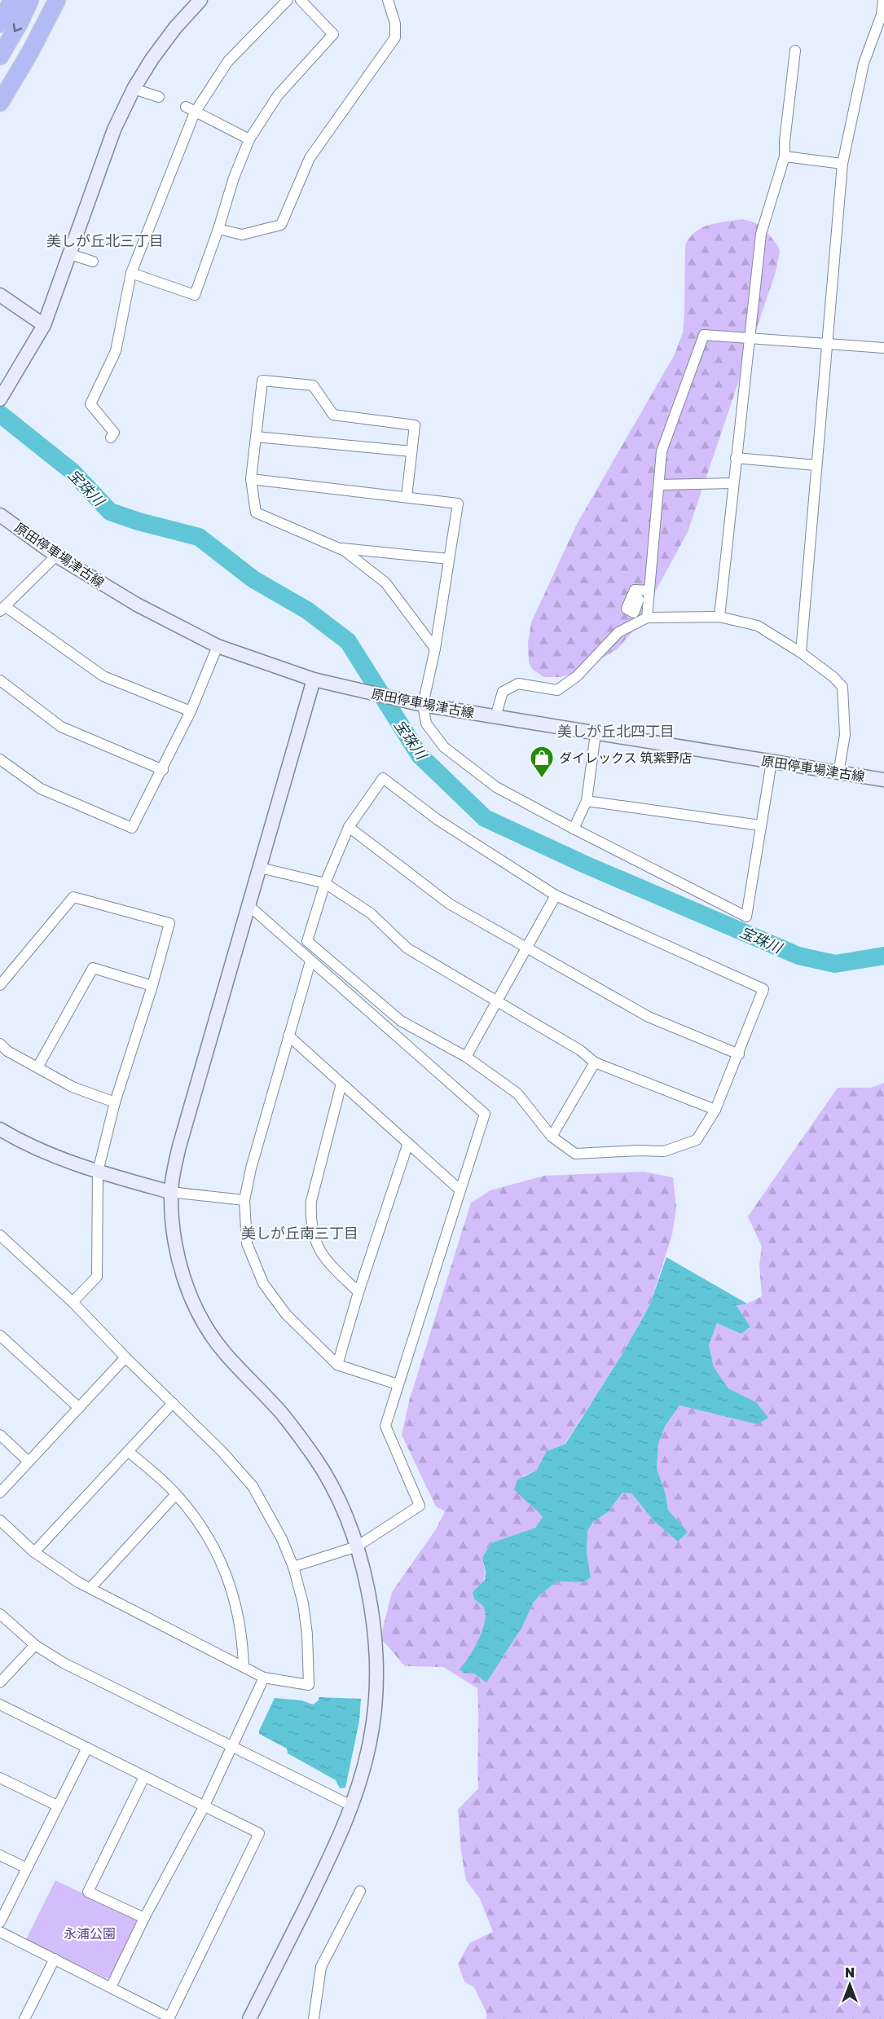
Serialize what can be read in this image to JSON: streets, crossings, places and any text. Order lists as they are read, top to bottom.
{
  "streets": {
    "street": ["原田停車場津古線"]
  },
  "districts": ["美しが丘北三丁目", "美しが丘北四丁目", "美しが丘南三丁目"],
  "water": ["宝珠川"],
  "parks": ["永浦公園"],
  "places": {
    "shop": ["ダイレックス 筑紫野店"]
  },
  "north": "top"
}
